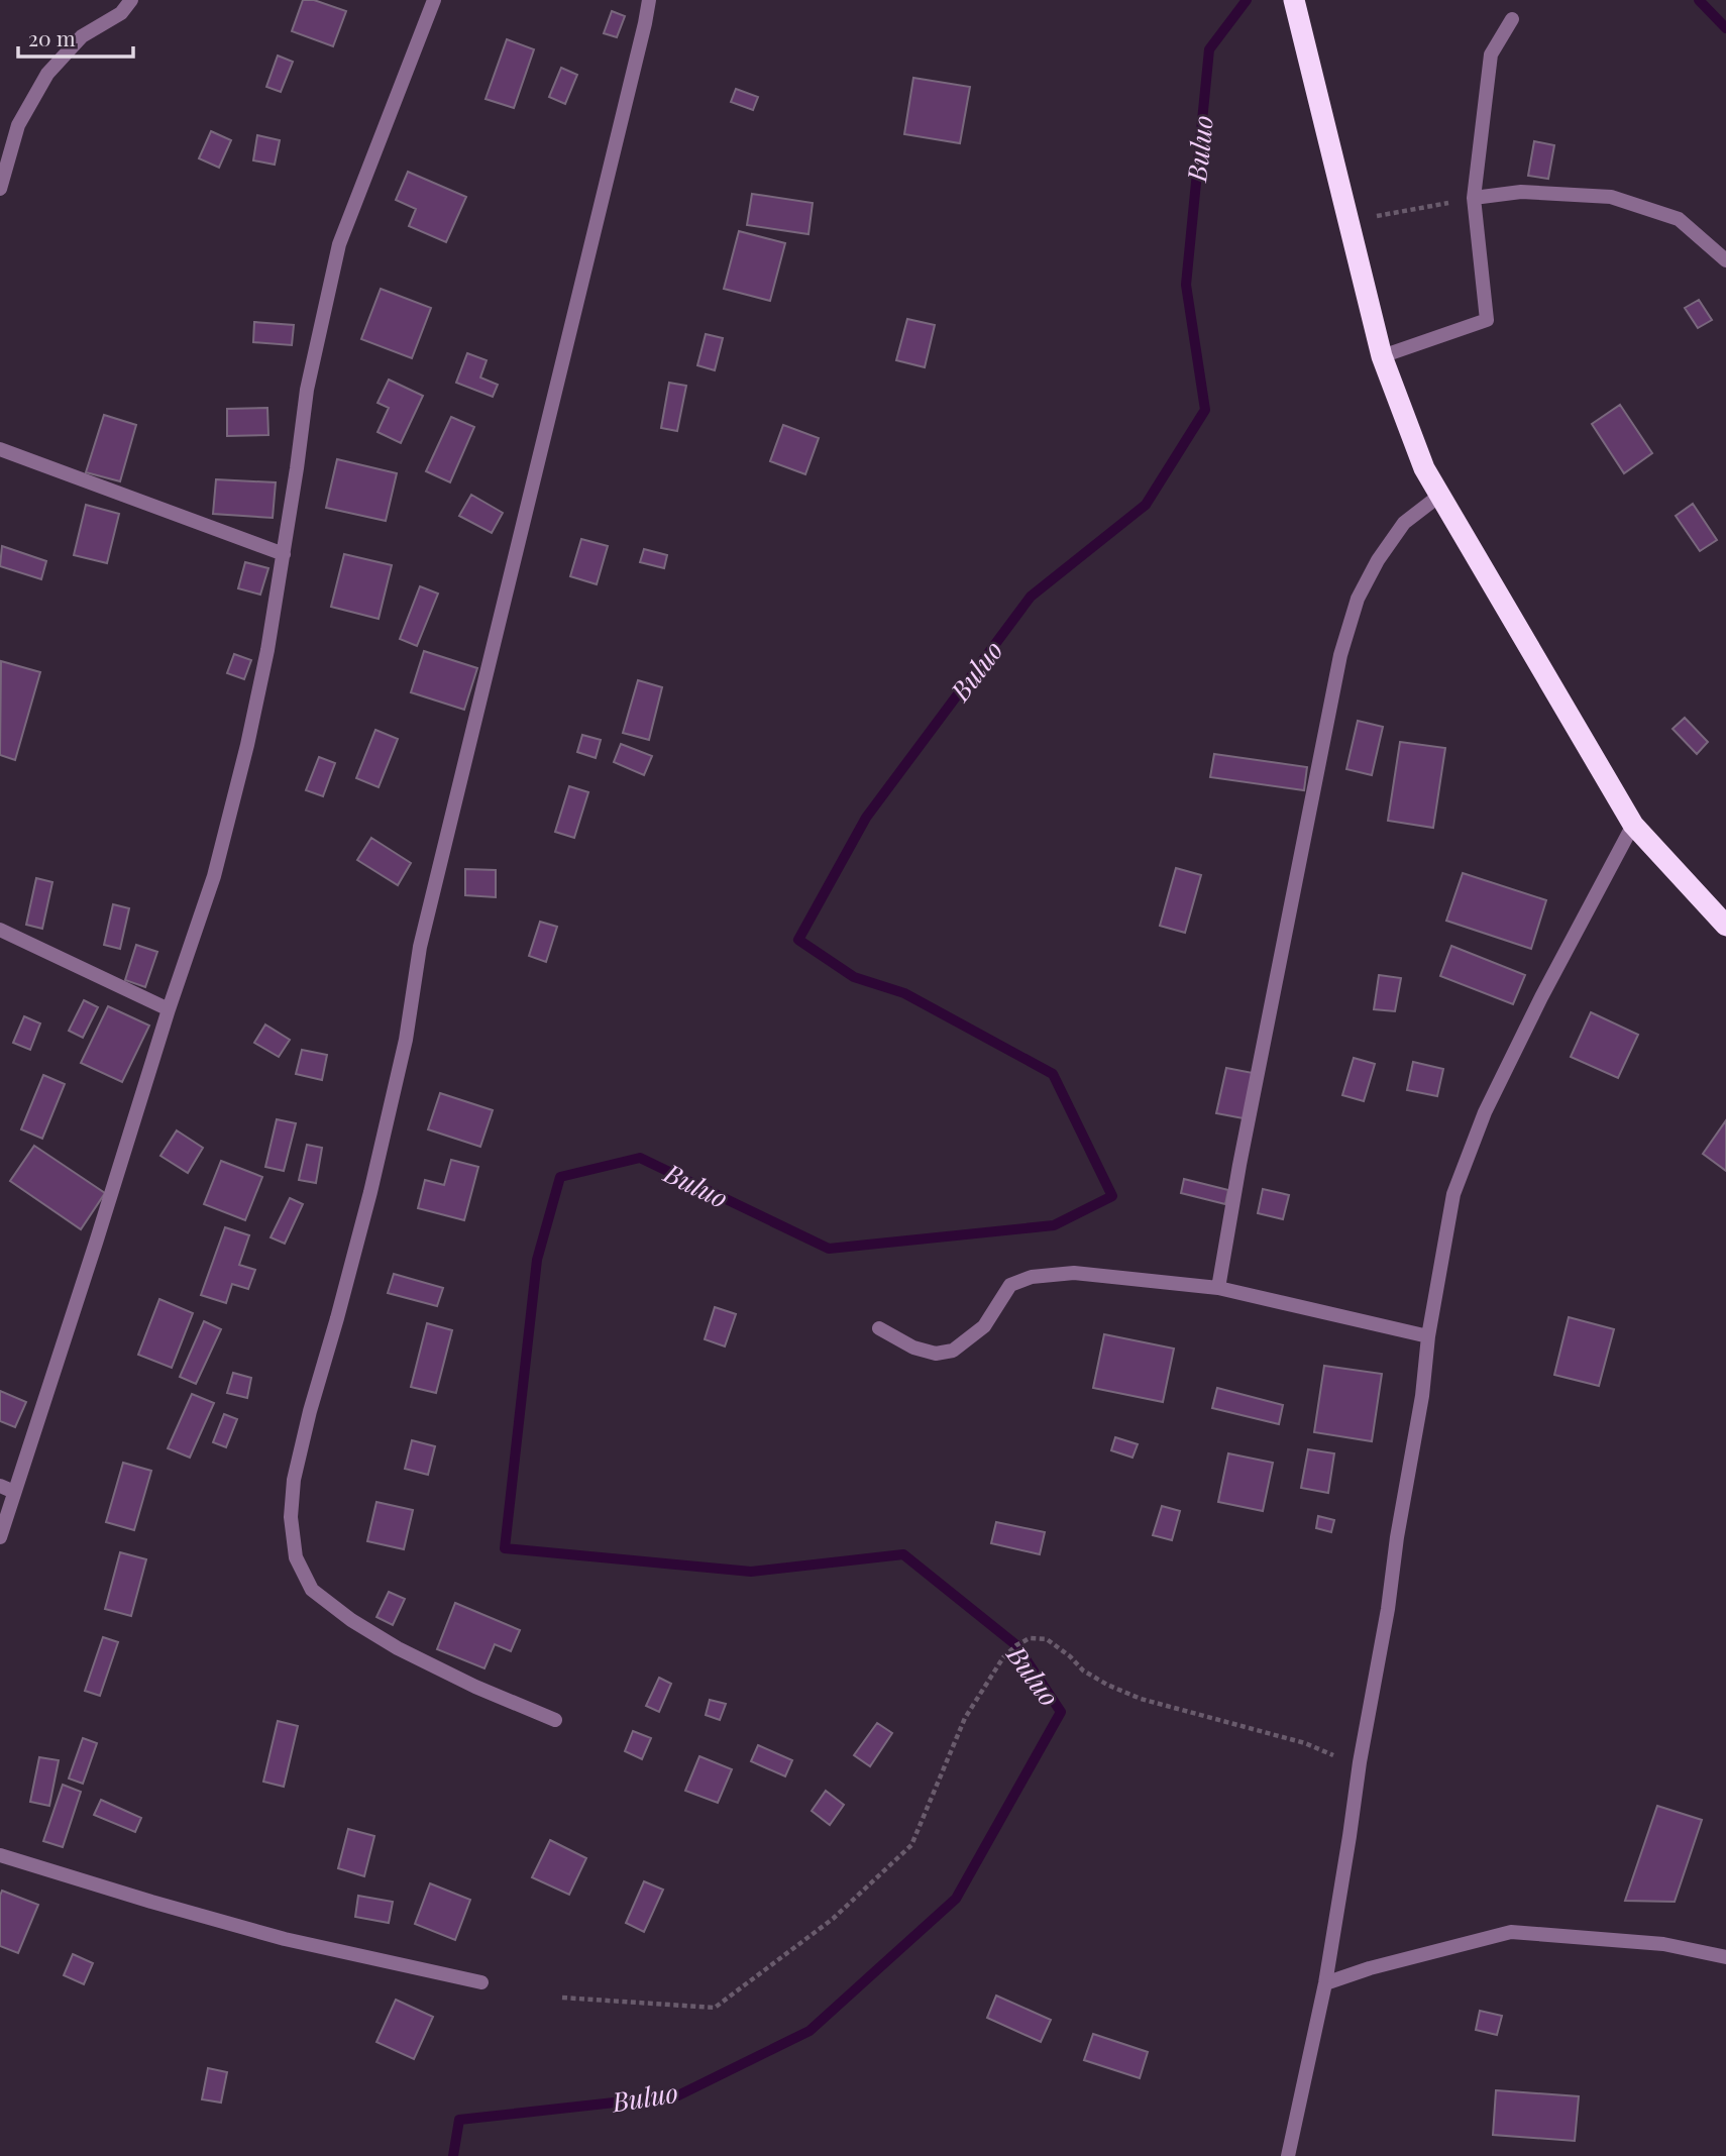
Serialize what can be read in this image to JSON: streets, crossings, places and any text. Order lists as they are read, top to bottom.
{
  "water": ["Buluo"],
  "scale_bar": "20 m"
}
